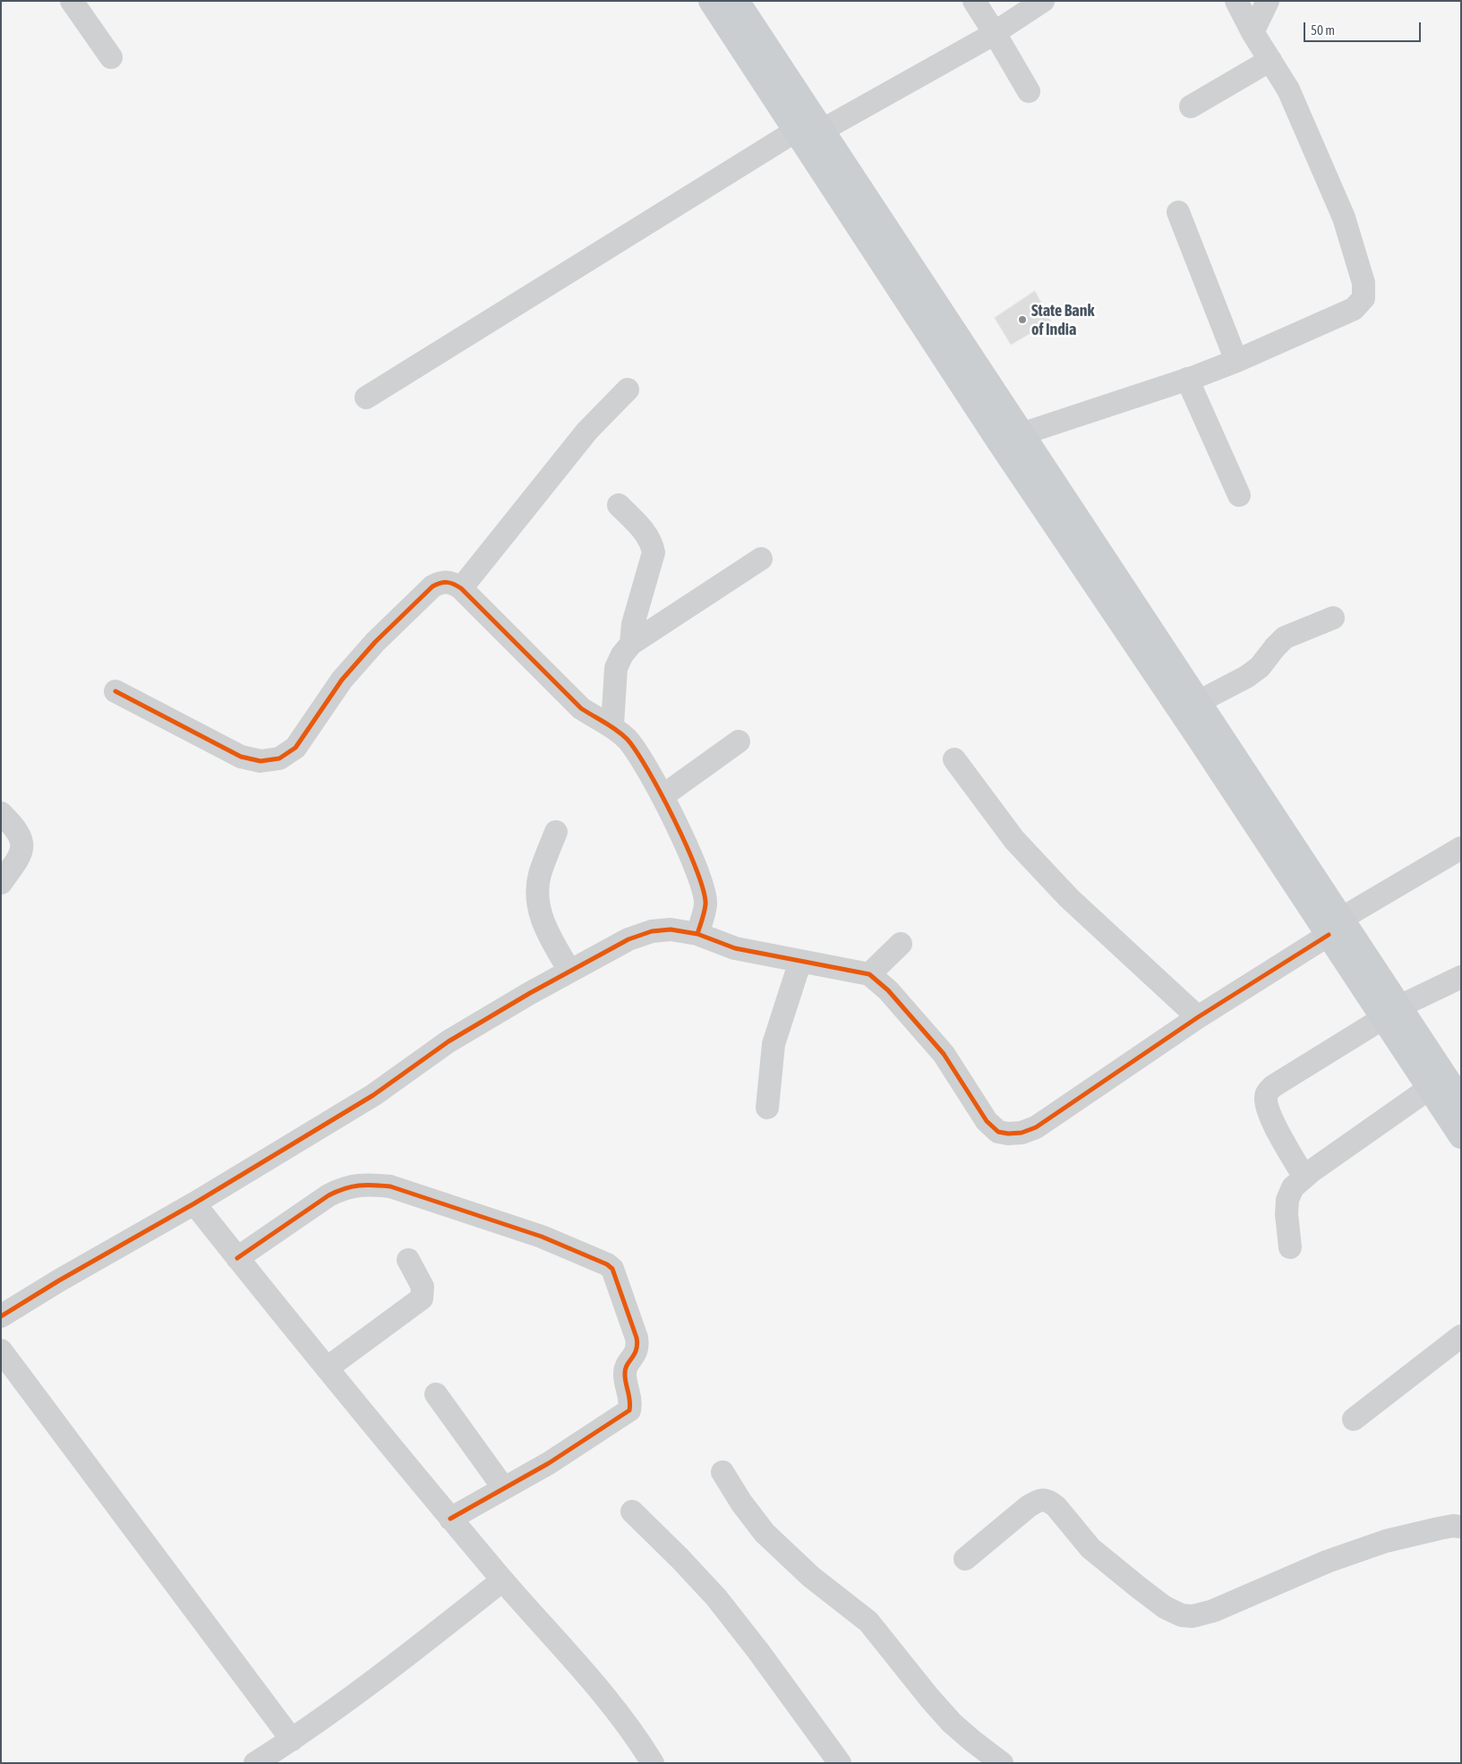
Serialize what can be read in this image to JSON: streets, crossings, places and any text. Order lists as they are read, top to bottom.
{
  "places": ["State Bank of India"],
  "scale_bar": "50 m"
}
